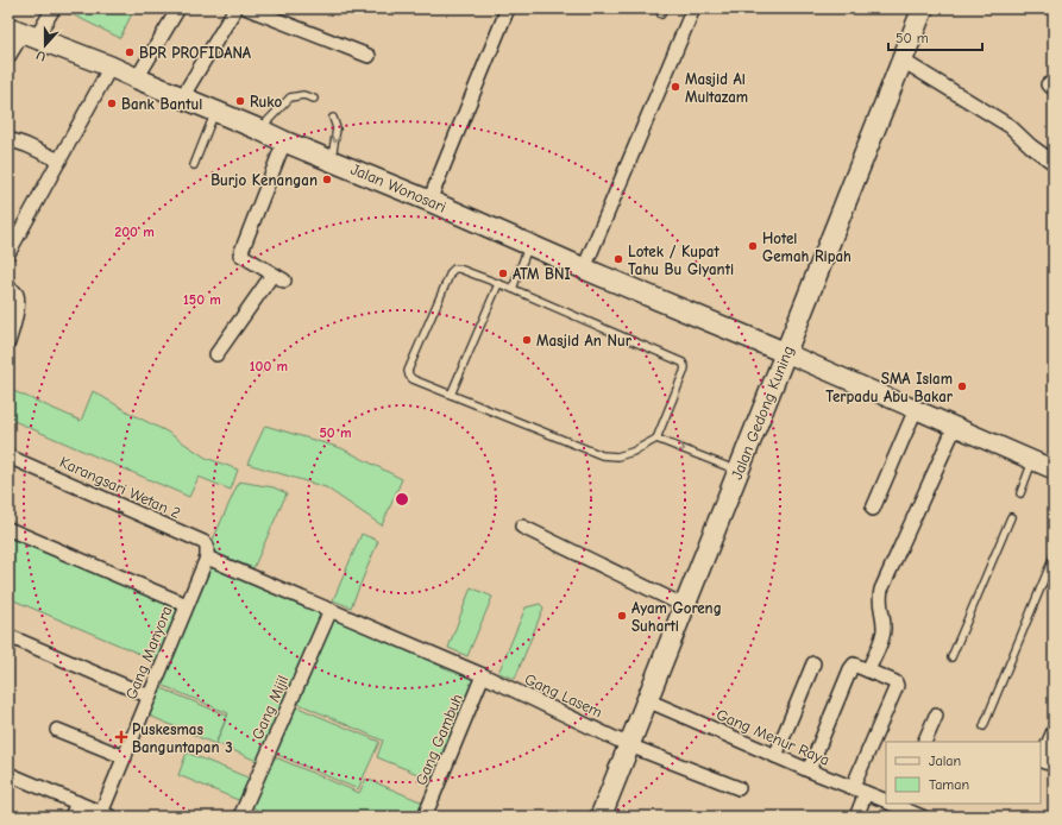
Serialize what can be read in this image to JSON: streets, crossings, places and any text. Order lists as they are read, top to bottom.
{
  "streets": {
    "main road": ["Jalan Wonosari", "Jalan Gedong Kuning"],
    "street": [
      "Karangsari Wetan 2",
      "Gang Manyora",
      "Gang Lasem",
      "Gang Mijil",
      "Gang Menur Raya",
      "Gang Gambuh"
    ]
  },
  "crossings": [
    ["Jalan Wonosari", "Jalan Gedong Kuning"],
    ["Jalan Gedong Kuning", "Gang Lasem"],
    ["Jalan Gedong Kuning", "Gang Menur Raya"],
    ["Karangsari Wetan 2", "Gang Manyora"],
    ["Karangsari Wetan 2", "Gang Lasem"],
    ["Gang Manyora", "Gang Lasem"],
    ["Gang Lasem", "Gang Mijil"],
    ["Gang Lasem", "Gang Gambuh"]
  ],
  "places": {
    "other": [
      "BPR PROFIDANA",
      "Masjid Al Multazam",
      "Ruko",
      "Bank Bantul",
      "Burjo Kenangan",
      "Hotel Gemah Ripah",
      "Lotek / Kupat Tahu Bu Giyanti",
      "ATM BNI",
      "Masjid An Nur",
      "SMA Islam Terpadu Abu Bakar",
      "Ayam Goreng Suharti"
    ],
    "health": ["Puskesmas Banguntapan 3"]
  },
  "legend": ["Jalan", "Taman"],
  "scale_bar": "50 m",
  "north": "bottom",
  "rings": [
    "200 m",
    "150 m",
    "100 m",
    "50 m"
  ]
}
